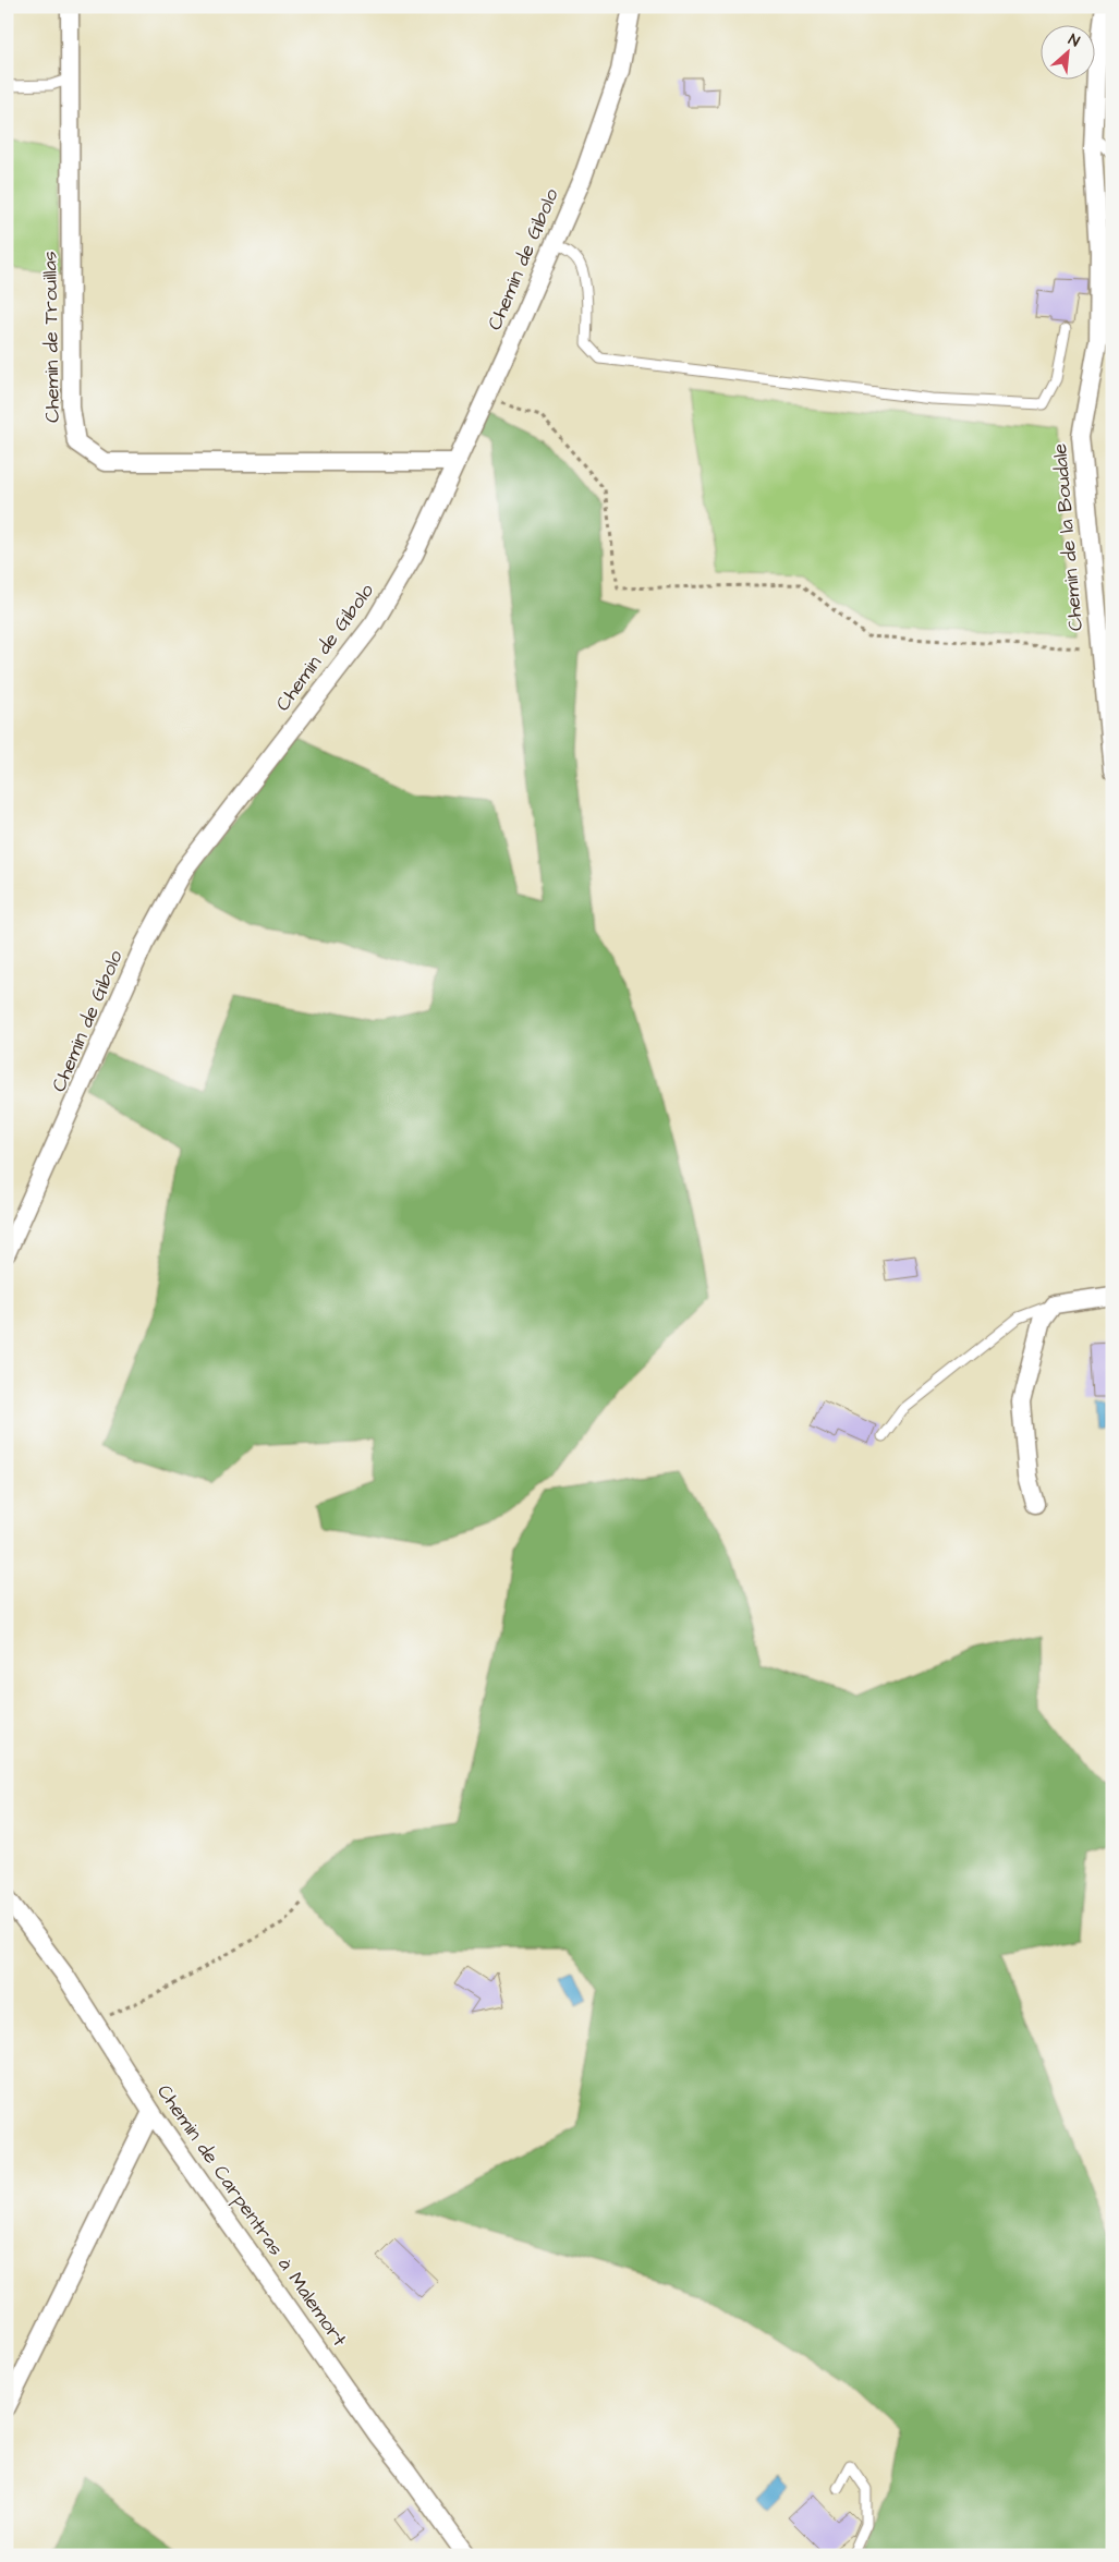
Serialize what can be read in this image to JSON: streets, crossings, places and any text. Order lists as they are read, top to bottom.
{
  "streets": {
    "street": [
      "Chemin de Gibolo",
      "Chemin de Trouillas",
      "Chemin de la Boudale",
      "Chemin de Carpentras à Malemort"
    ]
  },
  "crossings": [
    ["Chemin de Gibolo", "Chemin de Trouillas"]
  ],
  "north": "top right"
}
